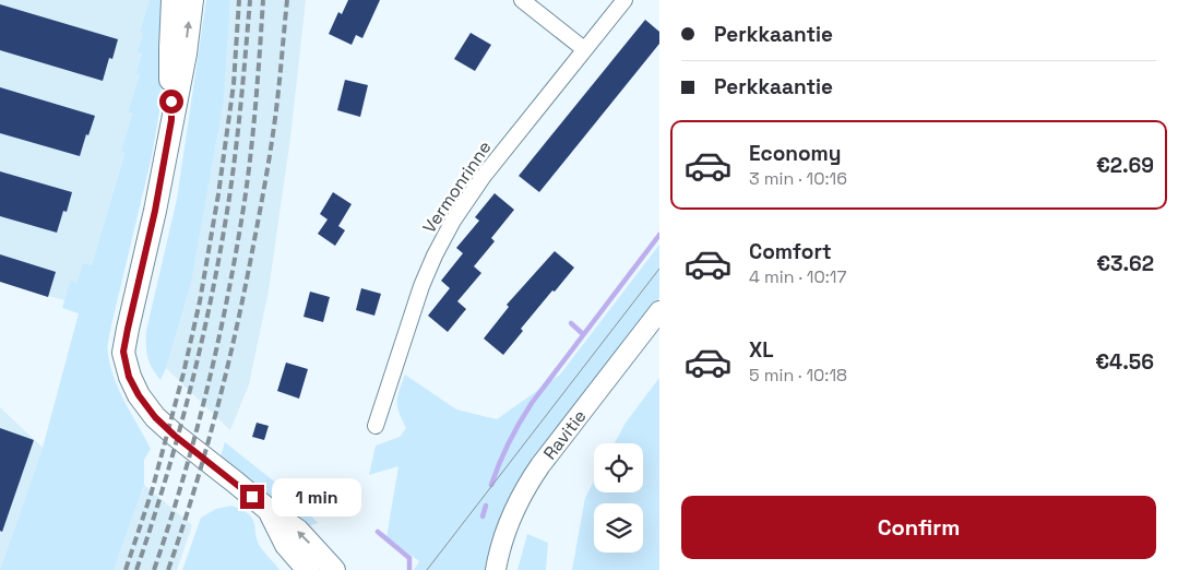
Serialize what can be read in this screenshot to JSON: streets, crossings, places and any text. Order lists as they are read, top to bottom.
{
  "streets": {
    "street": ["Vermonrinne", "Ravitie"]
  },
  "page": {
    "banner": ["Perkkaantie", "Perkkaantie"],
    "list": [
      {
        "name": "Economy",
        "note": "3 min · 10:16",
        "value": "€2.69"
      },
      {
        "name": "Comfort",
        "note": "4 min · 10:17",
        "value": "€3.62"
      },
      {
        "name": "XL",
        "note": "5 min · 10:18",
        "value": "€4.56"
      }
    ],
    "bubble": "1 min",
    "buttons": "Confirm"
  }
}
